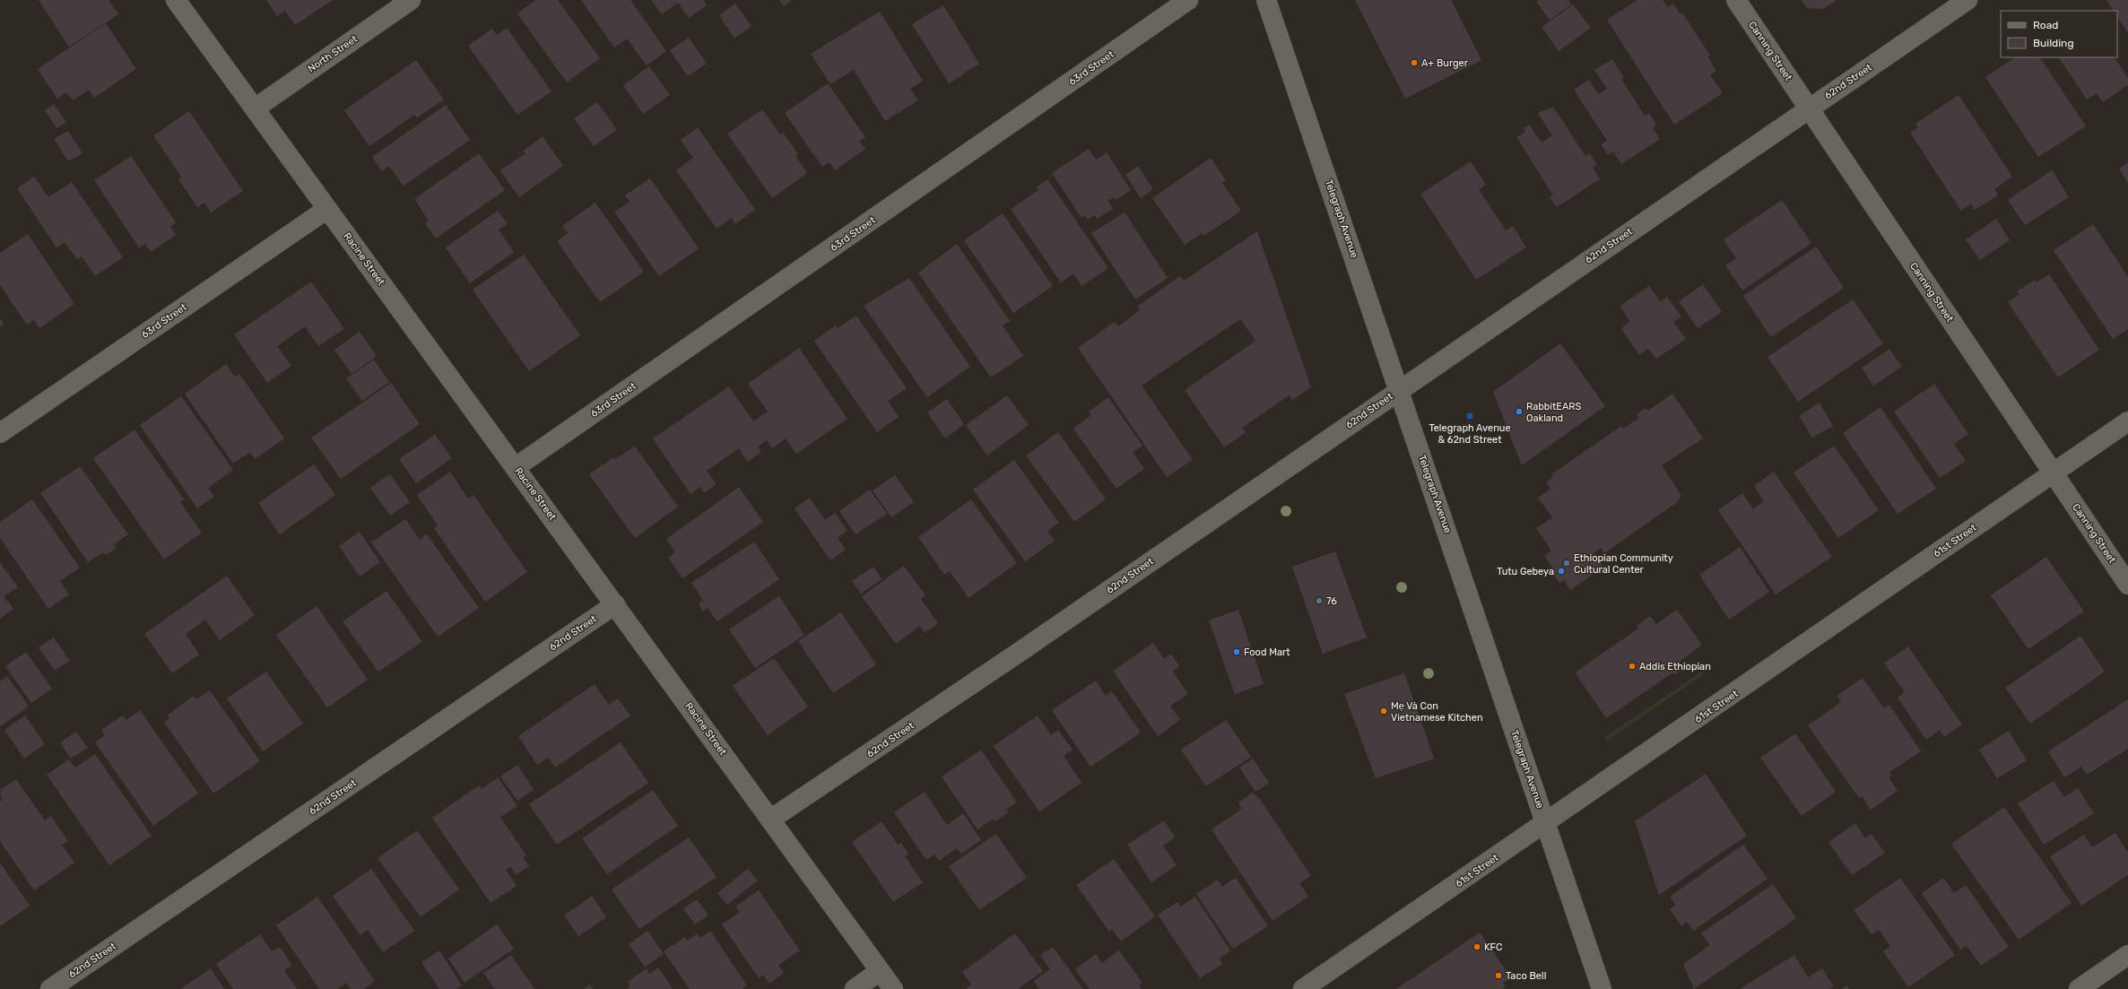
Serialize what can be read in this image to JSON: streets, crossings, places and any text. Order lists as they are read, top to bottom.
{
  "streets": {
    "street": [
      "Canning Street",
      "North Street",
      "63rd Street",
      "62nd Street",
      "Telegraph Avenue",
      "Racine Street",
      "61st Street"
    ]
  },
  "crossings": [
    ["Canning Street", "62nd Street"],
    ["Canning Street", "61st Street"],
    ["North Street", "Racine Street"],
    ["63rd Street", "Racine Street"],
    ["62nd Street", "Telegraph Avenue"],
    ["62nd Street", "Racine Street"],
    ["Telegraph Avenue", "61st Street"]
  ],
  "places": {
    "other": [
      "A+ Burger",
      "RabbitEARS Oakland",
      "Ethiopian Community Cultural Center",
      "Tutu Gebeya",
      "76",
      "Food Mart",
      "Addis Ethiopian",
      "Mẹ Và Con Vietnamese Kitchen",
      "KFC",
      "Taco Bell"
    ],
    "transit": ["Telegraph Avenue & 62nd Street"]
  },
  "legend": ["Road", "Building"]
}
